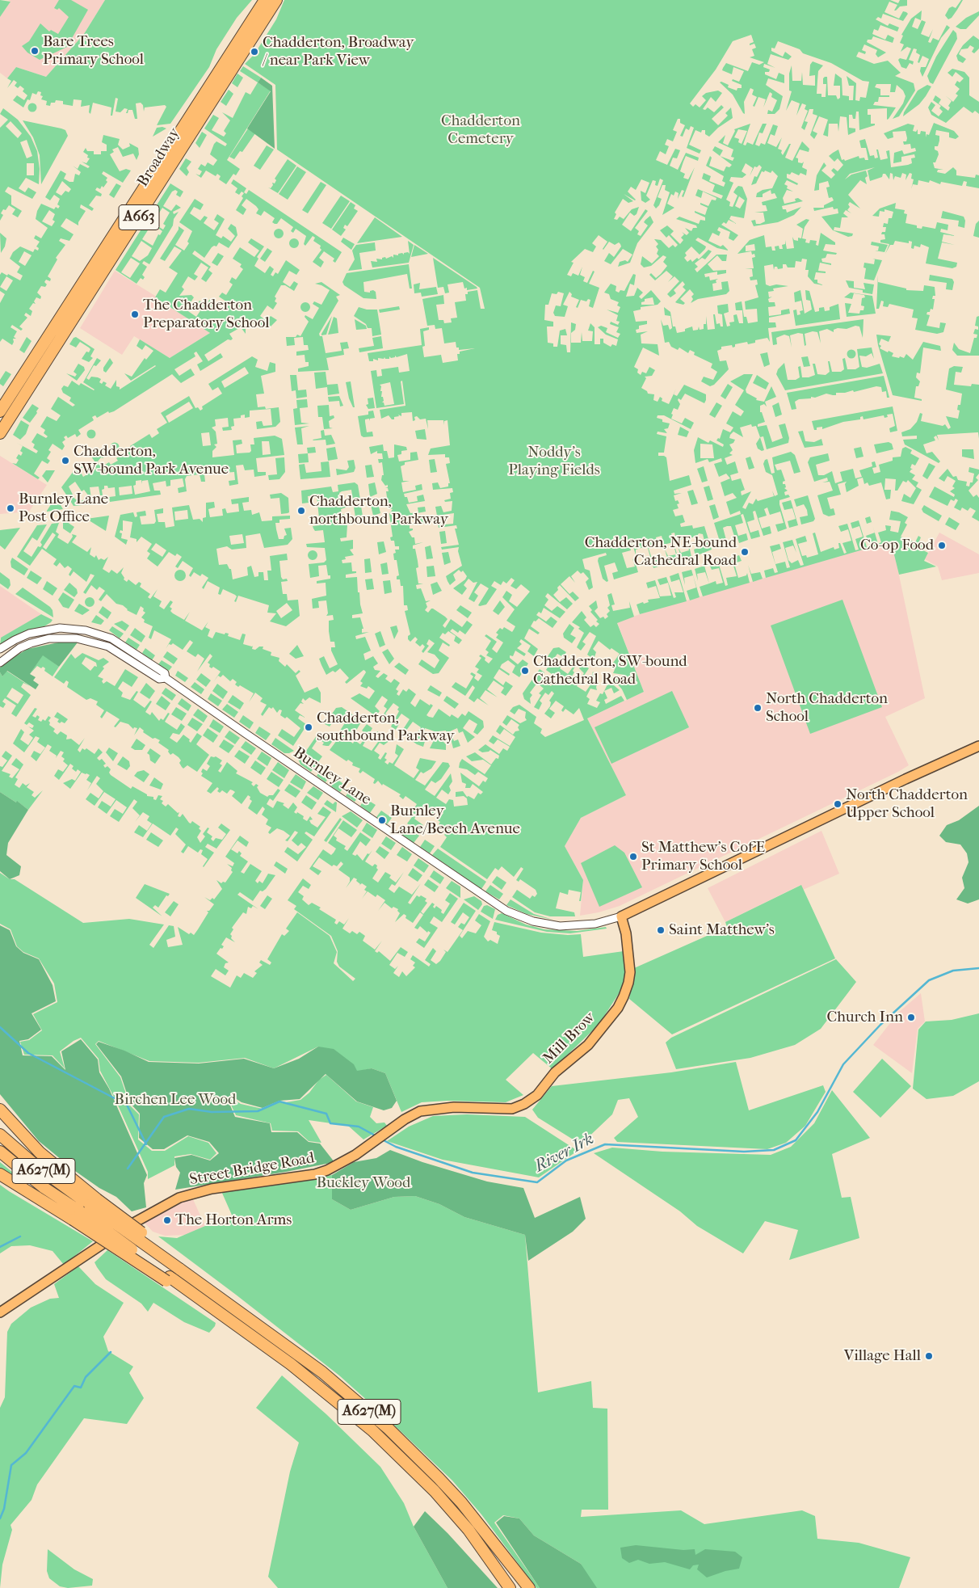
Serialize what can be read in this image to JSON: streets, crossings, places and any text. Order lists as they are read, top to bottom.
{
  "streets": {
    "highway": ["Broadway", "A663", "A627(M)"],
    "main road": ["Mill Brow", "Street Bridge Road"],
    "street": ["Burnley Lane"]
  },
  "crossings": [
    ["Burnley Lane", "Mill Brow"],
    ["Mill Brow", "Street Bridge Road"]
  ],
  "water": ["River Irk"],
  "parks": [
    "Chadderton Cemetery",
    "Noddy's Playing Fields",
    "Birchen Lee Wood",
    "Buckley Wood"
  ],
  "places": [
    "Bare Trees Primary School",
    "Chadderton, Broadway / near Park View",
    "The Chadderton Preparatory School",
    "Chadderton, SW-bound Park Avenue",
    "Burnley Lane Post Office",
    "Chadderton, northbound Parkway",
    "Co-op Food",
    "Chadderton, NE-bound Cathedral Road",
    "Chadderton, SW-bound Cathedral Road",
    "North Chadderton School",
    "Chadderton, southbound Parkway",
    "North Chadderton Upper School",
    "Burnley Lane/Beech Avenue",
    "St Matthew's CofE Primary School",
    "Saint Matthew's",
    "Church Inn",
    "The Horton Arms",
    "Village Hall"
  ]
}
